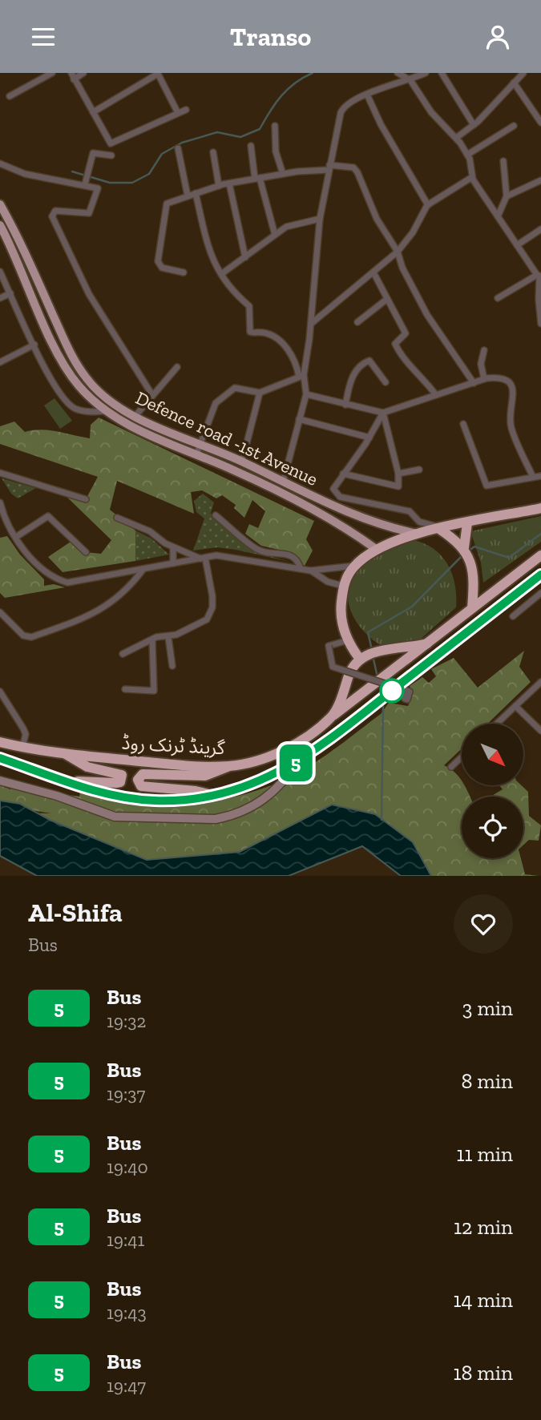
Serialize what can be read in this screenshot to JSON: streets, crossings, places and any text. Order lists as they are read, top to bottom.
{
  "streets": {
    "highway": ["گرینڈ ٹرنک روڈ"],
    "main road": ["Defence road -1st Avenue"]
  },
  "crossings": [
    ["Defence road -1st Avenue", "گرینڈ ٹرنک روڈ"]
  ],
  "lines": ["bus line 5"],
  "north": "bottom right",
  "page": {
    "header": "Transo",
    "on_map": "5",
    "heading": ["Al-Shifa", "Bus"],
    "list": [
      {
        "mark": "5",
        "name": "Bus",
        "note": "19:32",
        "value": "3 min"
      },
      {
        "mark": "5",
        "name": "Bus",
        "note": "19:37",
        "value": "8 min"
      },
      {
        "mark": "5",
        "name": "Bus",
        "note": "19:40",
        "value": "11 min"
      },
      {
        "mark": "5",
        "name": "Bus",
        "note": "19:41",
        "value": "12 min"
      },
      {
        "mark": "5",
        "name": "Bus",
        "note": "19:43",
        "value": "14 min"
      },
      {
        "mark": "5",
        "name": "Bus",
        "note": "19:47",
        "value": "18 min"
      }
    ]
  }
}
